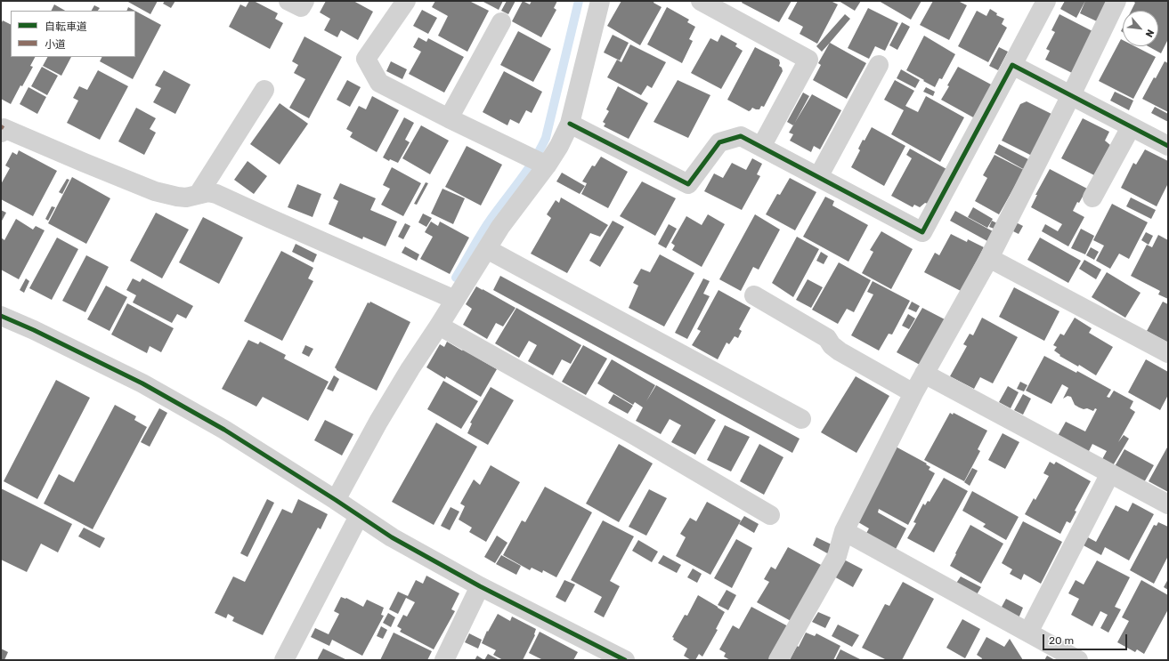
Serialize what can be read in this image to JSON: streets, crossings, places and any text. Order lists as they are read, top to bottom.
{
  "legend": ["自転車道", "小道"],
  "scale_bar": "20 m",
  "north": "bottom right"
}
